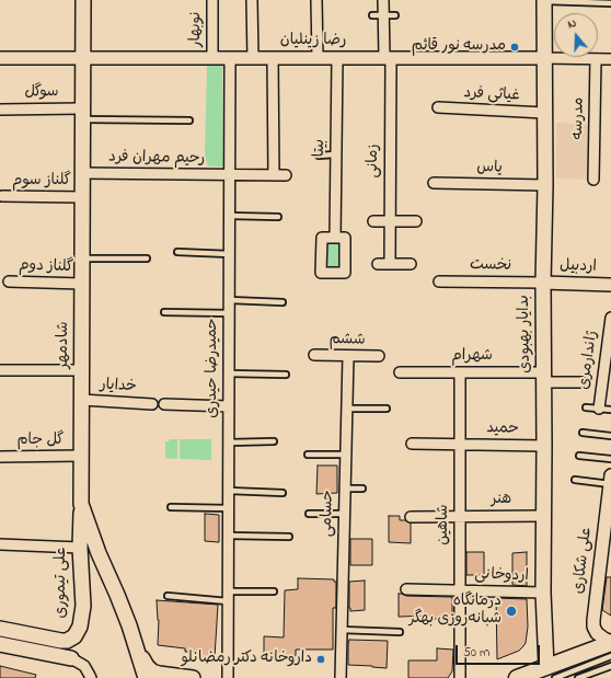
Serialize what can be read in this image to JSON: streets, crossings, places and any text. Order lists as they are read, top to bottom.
{
  "streets": {
    "main road": ["بدایار بهبودی", "شادمهر", "علی تیموری"],
    "street": [
      "نوبهار",
      "رضا زینلیان",
      "سوگل",
      "غیاثی فرد",
      "مدرسه",
      "بیتا",
      "رحیم مهران فرد",
      "زمانی",
      "یاس",
      "گلناز سوم",
      "نخست",
      "گلناز دوم",
      "اردبیل",
      "ششم",
      "شهرام",
      "ژاندارمری",
      "حمیدرضا حیدری",
      "خدایار",
      "حمید",
      "گل جام",
      "هنر",
      "حسامی",
      "شاهین",
      "علی شکاری",
      "اردوخانی"
    ]
  },
  "crossings": [
    ["نوبهار", "رضا زینلیان"],
    ["رضا زینلیان", "بیتا"],
    ["رضا زینلیان", "زمانی"],
    ["رضا زینلیان", "بدایار بهبودی"],
    ["رضا زینلیان", "شادمهر"],
    ["رضا زینلیان", "حمیدرضا حیدری"],
    ["سوگل", "شادمهر"],
    ["غیاثی فرد", "بدایار بهبودی"],
    ["رحیم مهران فرد", "شادمهر"],
    ["رحیم مهران فرد", "حمیدرضا حیدری"],
    ["یاس", "بدایار بهبودی"],
    ["گلناز سوم", "شادمهر"],
    ["نخست", "اردبیل"],
    ["نخست", "بدایار بهبودی"],
    ["گلناز دوم", "شادمهر"],
    ["اردبیل", "بدایار بهبودی"],
    ["بدایار بهبودی", "شهرام"],
    ["بدایار بهبودی", "حمید"],
    ["بدایار بهبودی", "هنر"],
    ["بدایار بهبودی", "اردوخانی"],
    ["ششم", "حسامی"],
    ["شادمهر", "خدایار"],
    ["شادمهر", "گل جام"],
    ["شادمهر", "علی تیموری"],
    ["شهرام", "شاهین"],
    ["حمید", "شاهین"],
    ["هنر", "شاهین"],
    ["شاهین", "اردوخانی"]
  ],
  "places": ["مدرسه نور قائم", "درمانگاه شبانه‌روزی بهگر", "داروخانه دکتر رمضانلو"],
  "scale_bar": "50 m",
  "north": "top"
}
